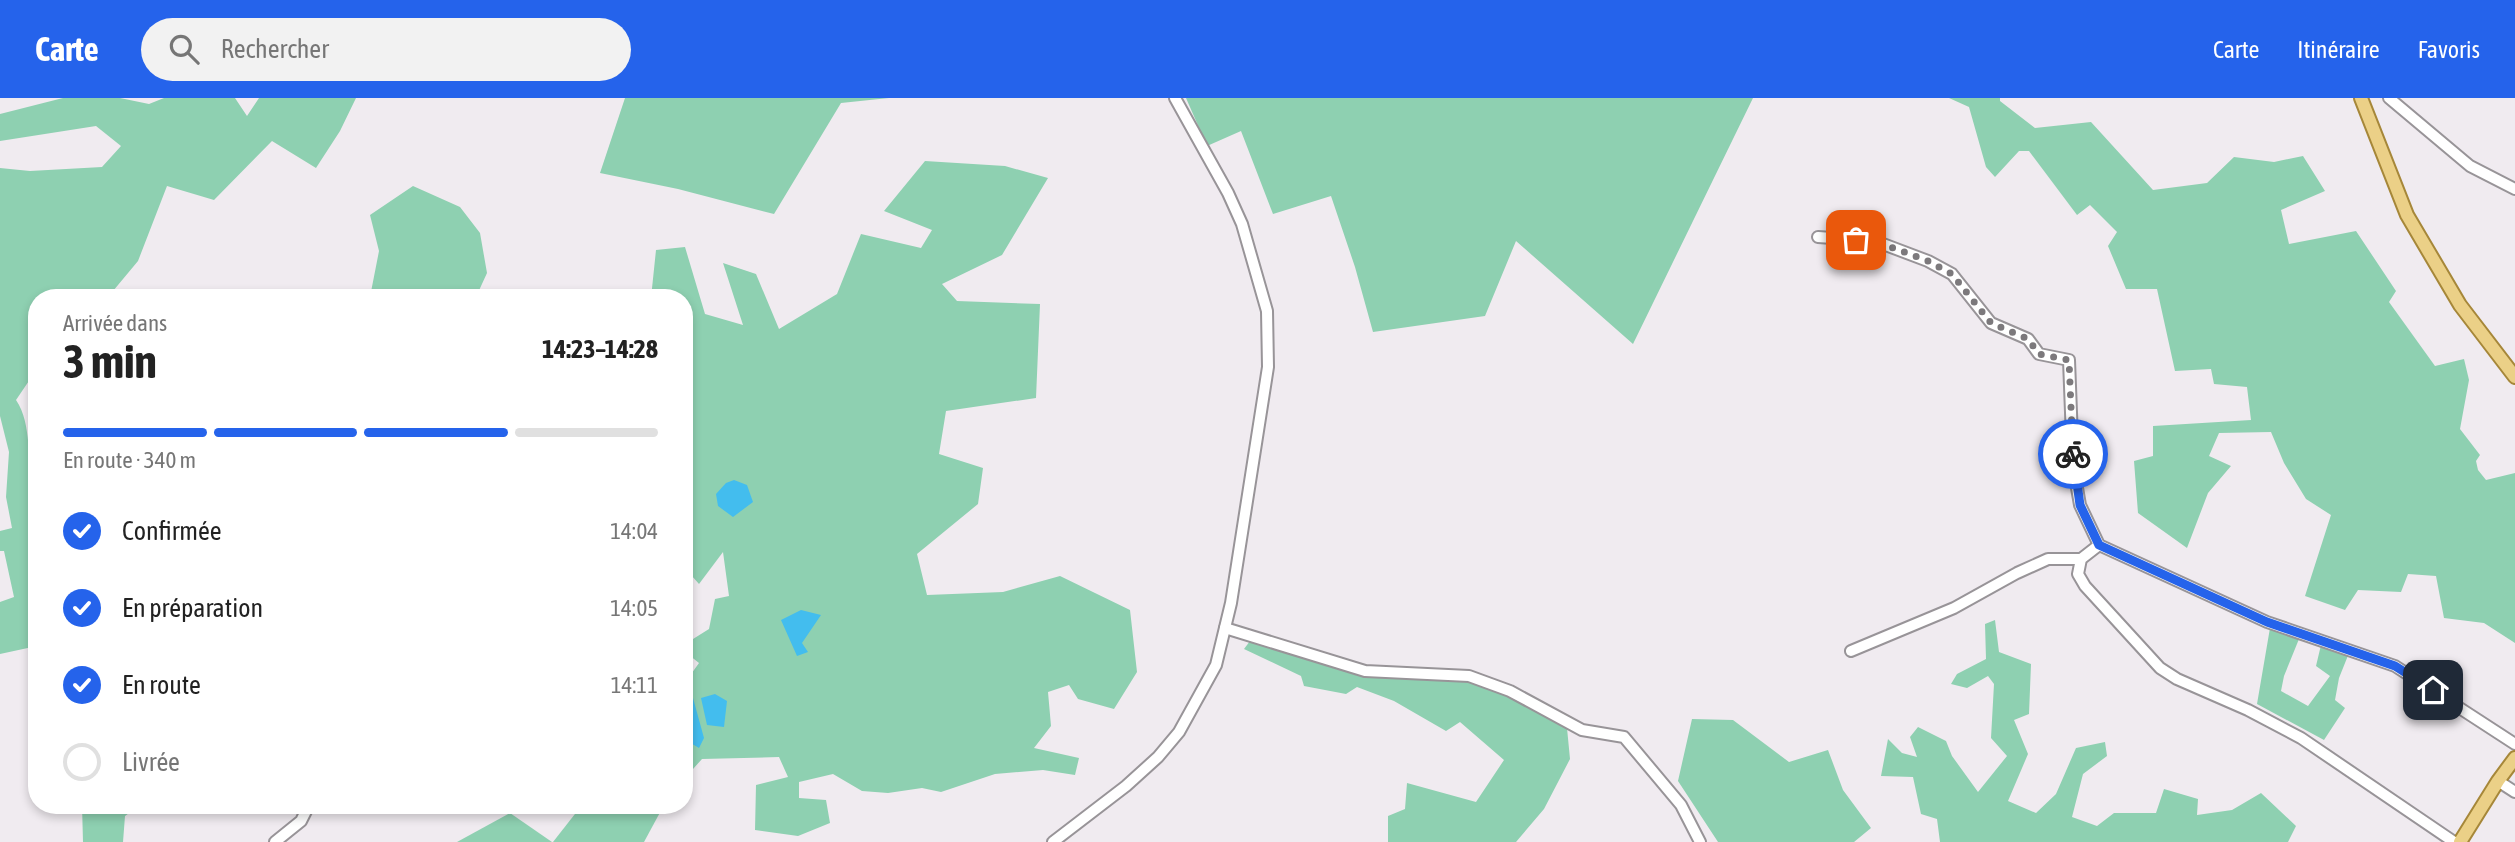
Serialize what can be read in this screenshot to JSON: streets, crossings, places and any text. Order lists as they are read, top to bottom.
{
  "page": {
    "header": "Carte",
    "search": "Rechercher",
    "nav": ["Carte", "Itinéraire", "Favoris"],
    "heading": ["3 min", "Arrivée dans", "14:23–14:28"],
    "bar": "En route · 340 m",
    "list": [
      ["Confirmée", "14:04"],
      ["En préparation", "14:05"],
      ["En route", "14:11"],
      "Livrée"
    ]
  }
}
